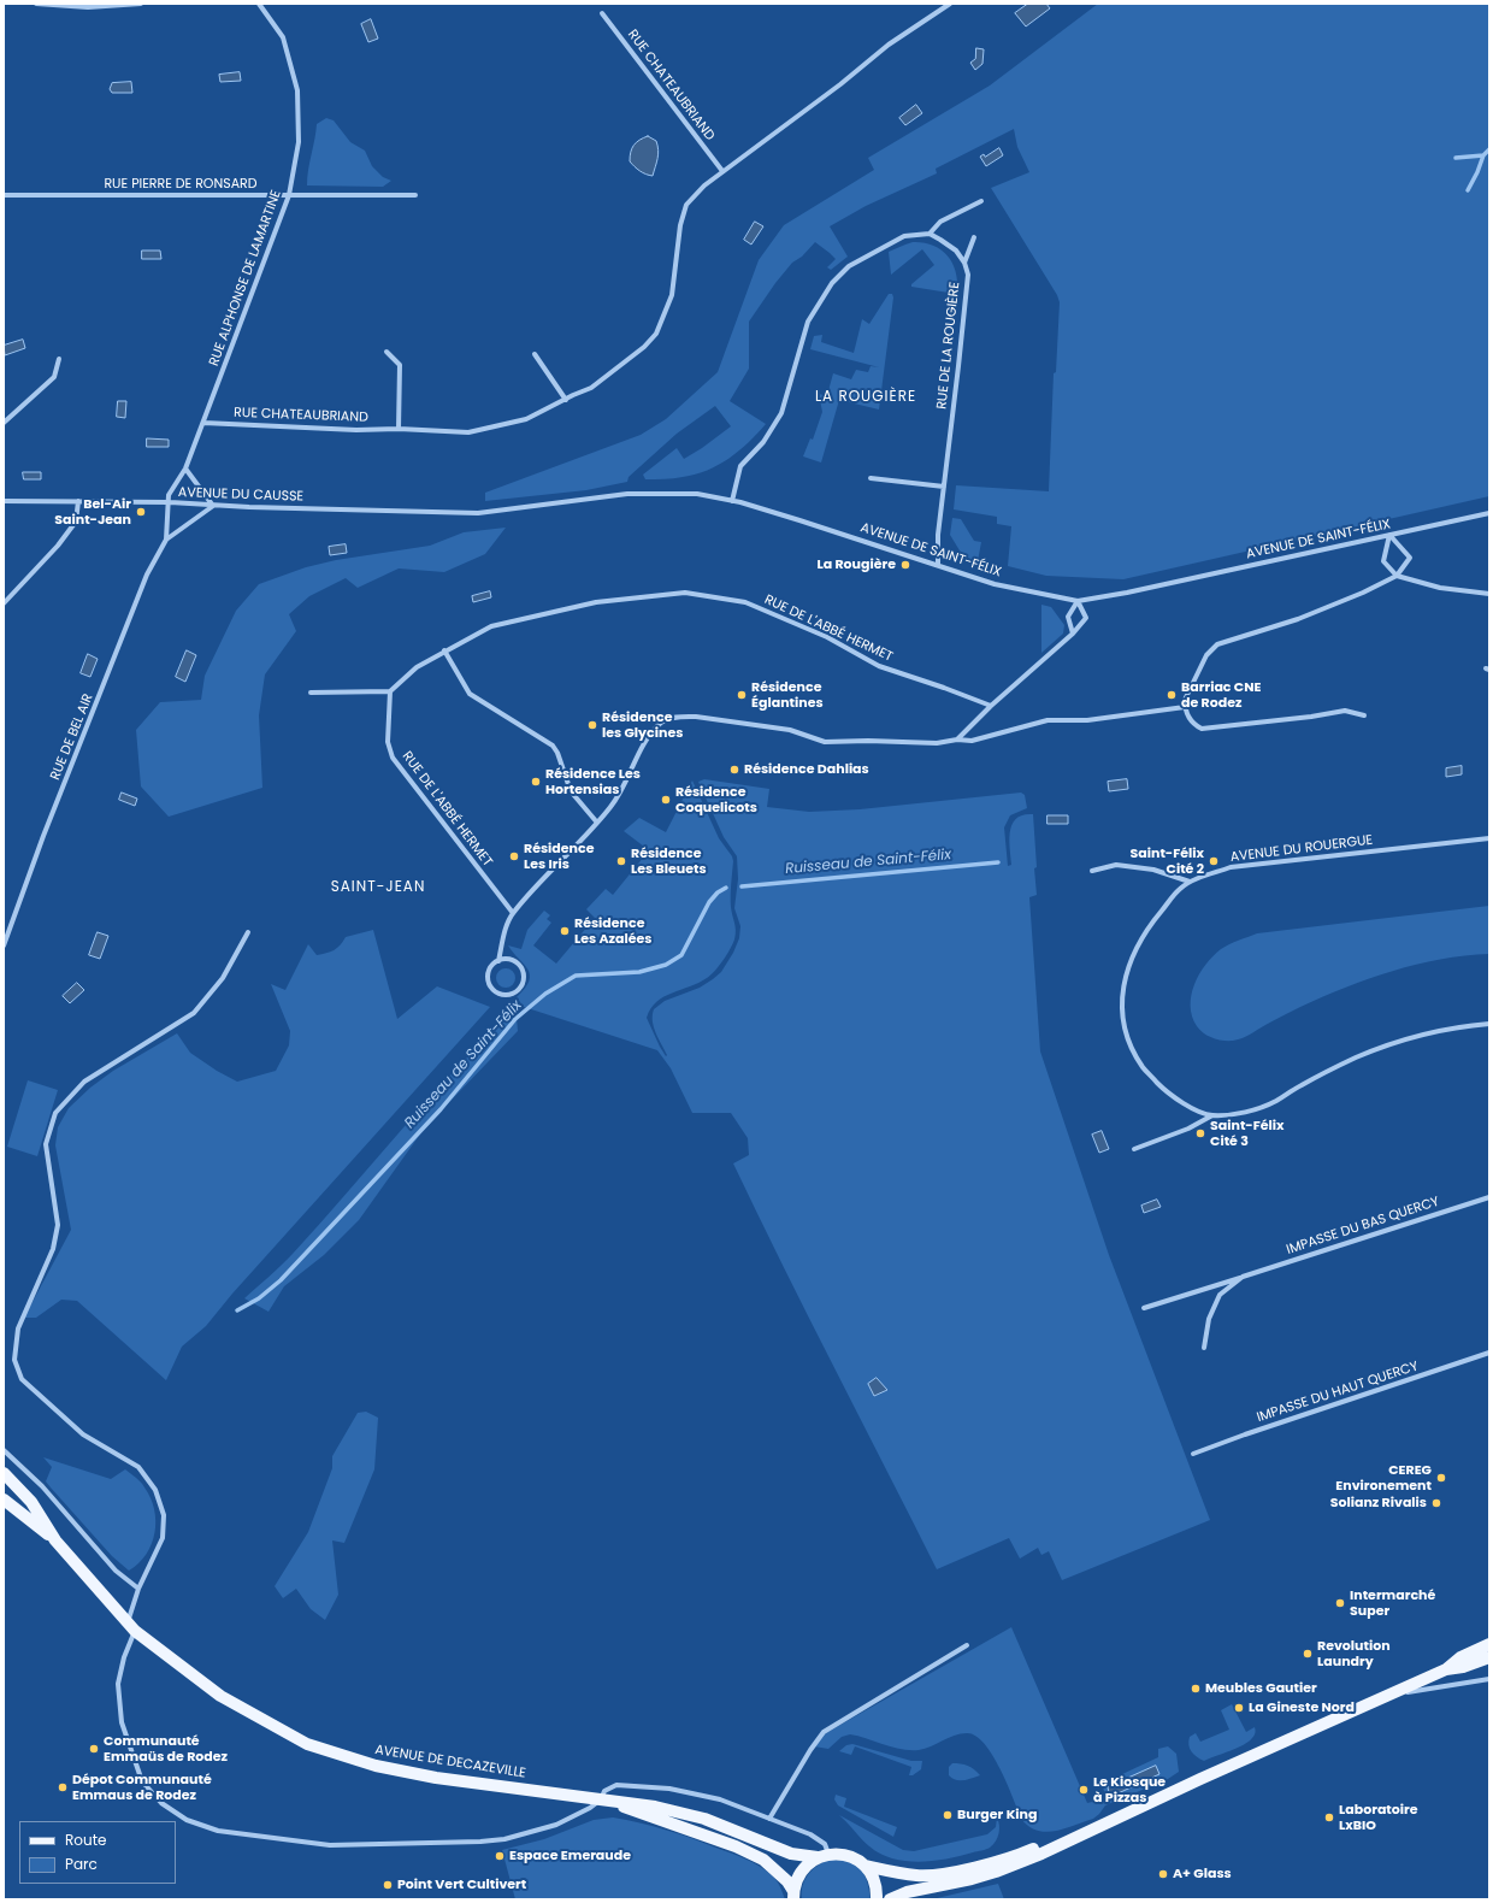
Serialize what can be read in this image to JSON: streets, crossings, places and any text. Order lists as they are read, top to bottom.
{
  "streets": {
    "main road": ["AVENUE DE DECAZEVILLE"],
    "street": [
      "RUE CHATEAUBRIAND",
      "RUE PIERRE DE RONSARD",
      "RUE ALPHONSE DE LAMARTINE",
      "RUE DE LA ROUGIÈRE",
      "AVENUE DU CAUSSE",
      "AVENUE DE SAINT-FÉLIX",
      "RUE DE L'ABBÉ HERMET",
      "RUE DE BEL AIR",
      "AVENUE DU ROUERGUE",
      "IMPASSE DU BAS QUERCY",
      "IMPASSE DU HAUT QUERCY"
    ]
  },
  "crossings": [
    ["RUE CHATEAUBRIAND", "RUE ALPHONSE DE LAMARTINE"],
    ["RUE PIERRE DE RONSARD", "RUE ALPHONSE DE LAMARTINE"],
    ["RUE ALPHONSE DE LAMARTINE", "AVENUE DU CAUSSE"],
    ["RUE ALPHONSE DE LAMARTINE", "RUE DE BEL AIR"],
    ["RUE DE LA ROUGIÈRE", "AVENUE DE SAINT-FÉLIX"],
    ["AVENUE DU CAUSSE", "AVENUE DE SAINT-FÉLIX"],
    ["AVENUE DU CAUSSE", "RUE DE BEL AIR"]
  ],
  "districts": ["LA ROUGIÈRE", "SAINT-JEAN"],
  "water": ["Ruisseau de Saint-Félix"],
  "places": [
    "Bel-Air Saint-Jean",
    "La Rougière",
    "Résidence Églantines",
    "Barriac CNE de Rodez",
    "Résidence les Glycines",
    "Résidence Dahlias",
    "Résidence Les Hortensias",
    "Résidence Coquelicots",
    "Résidence Les Iris",
    "Résidence Les Bleuets",
    "Saint-Félix Cité 2",
    "Résidence Les Azalées",
    "Saint-Félix Cité 3",
    "CEREG Environement",
    "Solianz Rivalis",
    "Intermarché Super",
    "Revolution Laundry",
    "Meubles Gautier",
    "La Gineste Nord",
    "Communauté Emmaüs de Rodez",
    "Dépot Communauté Emmaus de Rodez",
    "Le Kiosque à Pizzas",
    "Burger King",
    "Laboratoire LxBIO",
    "Espace Emeraude",
    "A+ Glass",
    "Point Vert Cultivert"
  ],
  "legend": ["Route", "Parc"]
}
